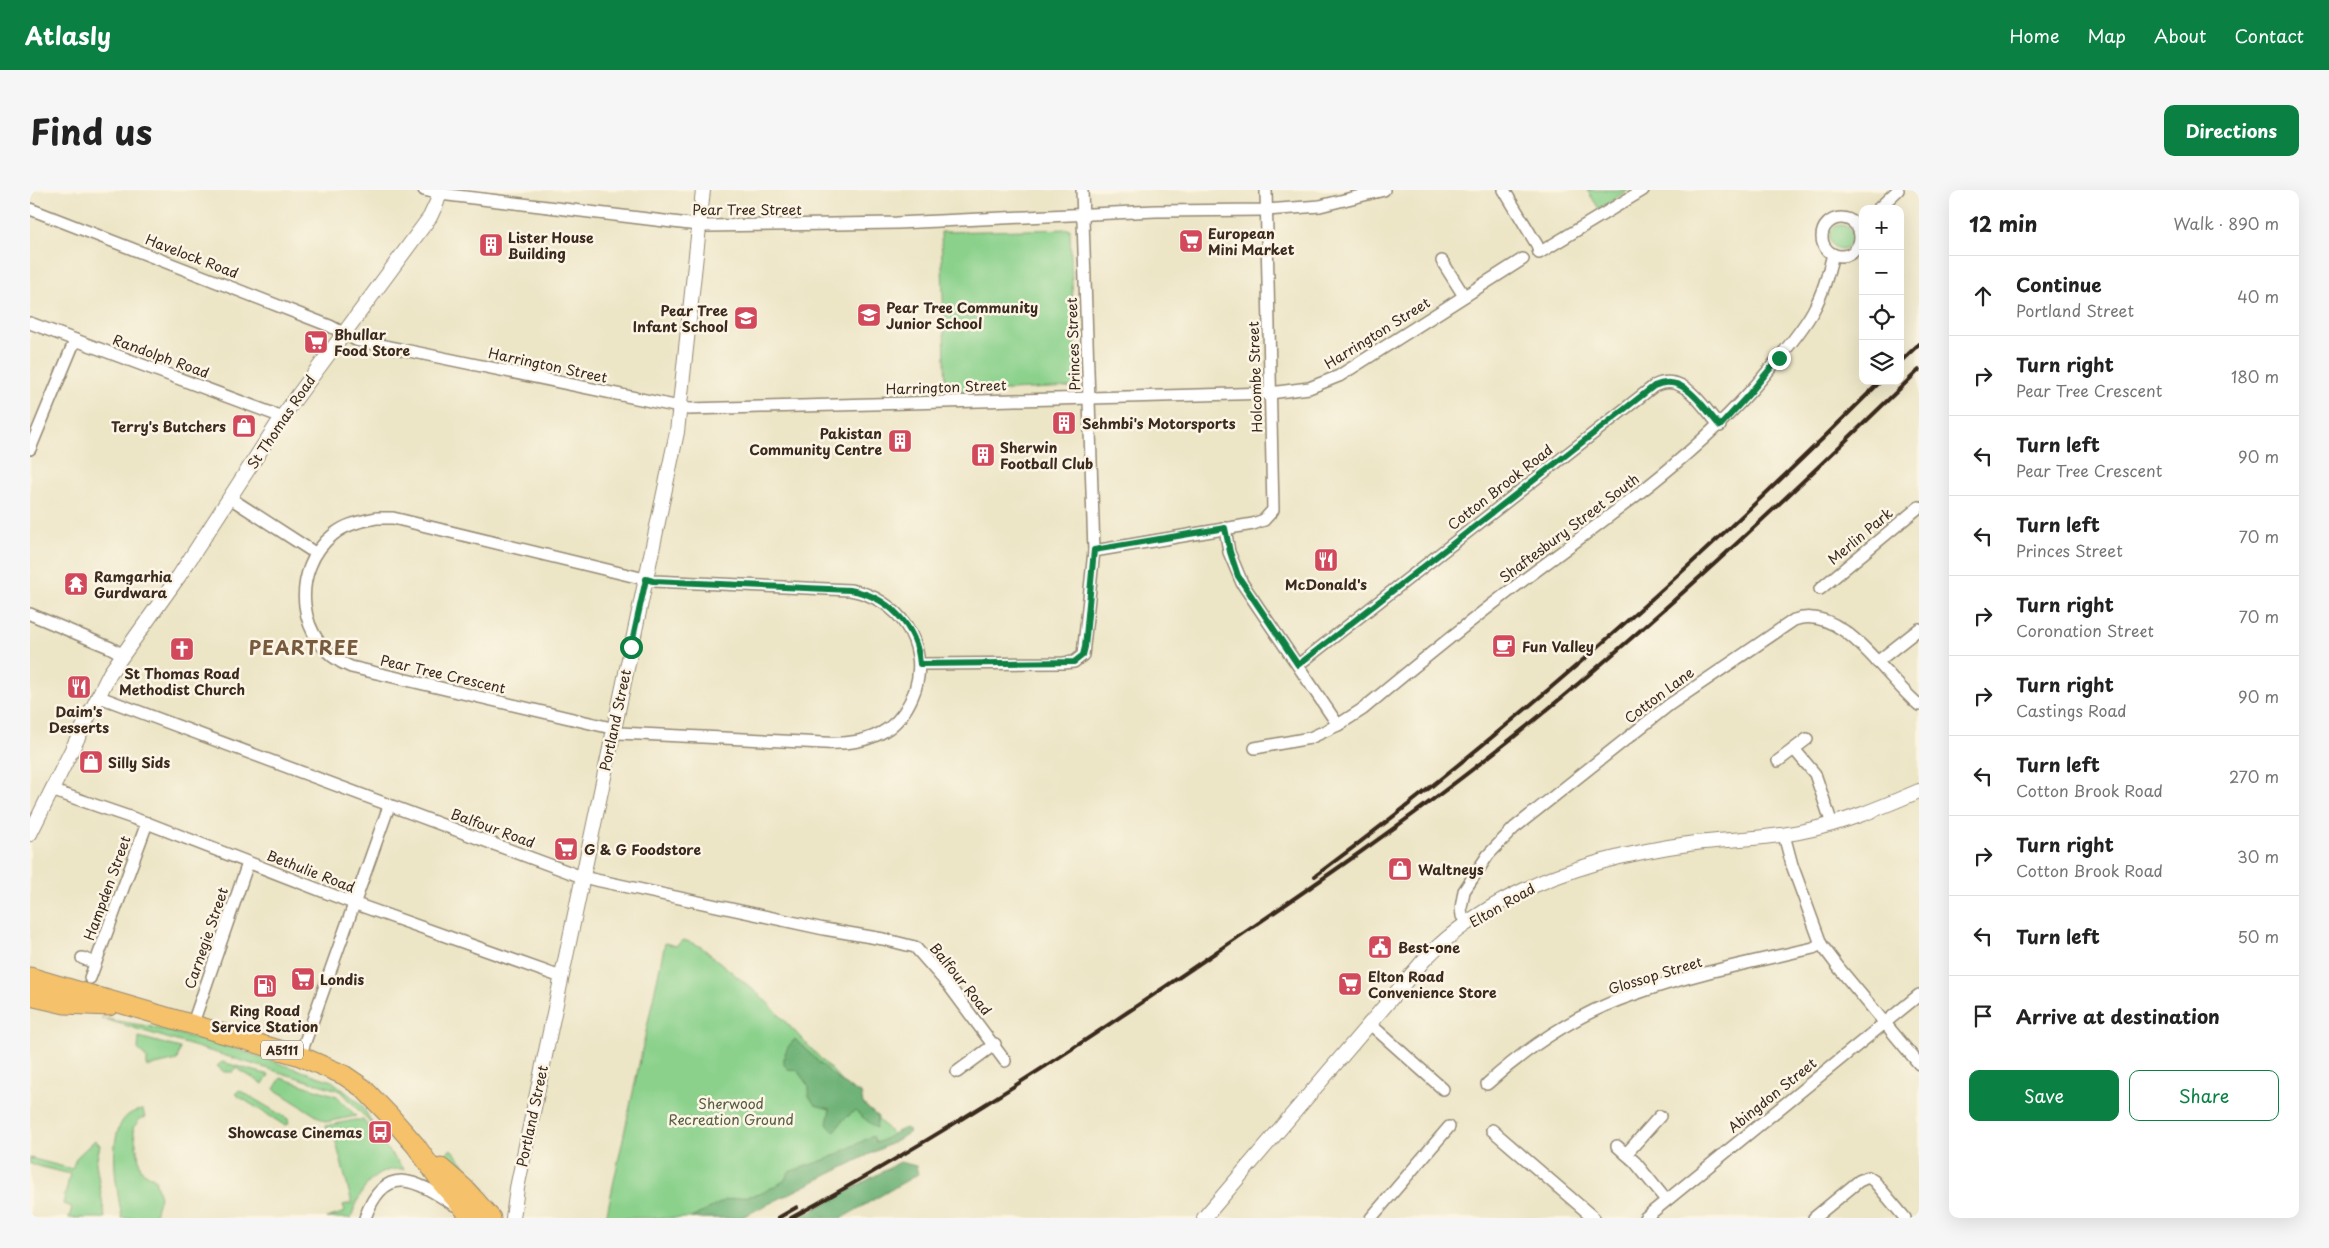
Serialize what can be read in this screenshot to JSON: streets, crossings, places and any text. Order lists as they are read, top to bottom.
{
  "streets": {
    "highway": ["A5111"],
    "street": [
      "Pear Tree Street",
      "Havelock Road",
      "Harrington Street",
      "Princes Street",
      "Randolph Road",
      "Holcombe Street",
      "St Thomas Road",
      "Cotton Brook Road",
      "Shaftesbury Street South",
      "Merlin Park",
      "Pear Tree Crescent",
      "Cotton Lane",
      "Portland Street",
      "Balfour Road",
      "Bethulie Road",
      "Hampden Street",
      "Elton Road",
      "Carnegie Street",
      "Glossop Street",
      "Abingdon Street"
    ]
  },
  "crossings": [
    ["Pear Tree Street", "Princes Street"],
    ["Pear Tree Street", "Holcombe Street"],
    ["Pear Tree Street", "St Thomas Road"],
    ["Pear Tree Street", "Portland Street"],
    ["Havelock Road", "Harrington Street"],
    ["Havelock Road", "St Thomas Road"],
    ["Harrington Street", "Princes Street"],
    ["Harrington Street", "Holcombe Street"],
    ["Harrington Street", "St Thomas Road"],
    ["Harrington Street", "Portland Street"],
    ["Princes Street", "Holcombe Street"],
    ["Princes Street", "Pear Tree Crescent"],
    ["Randolph Road", "St Thomas Road"],
    ["St Thomas Road", "Balfour Road"],
    ["St Thomas Road", "Bethulie Road"],
    ["Cotton Brook Road", "Shaftesbury Street South"],
    ["Pear Tree Crescent", "Portland Street"],
    ["Cotton Lane", "Elton Road"],
    ["Portland Street", "Balfour Road"],
    ["Portland Street", "Bethulie Road"],
    ["Bethulie Road", "Hampden Street"],
    ["Bethulie Road", "Carnegie Street"],
    ["Carnegie Street", "A5111"]
  ],
  "districts": ["PEARTREE"],
  "parks": ["Sherwood Recreation Ground"],
  "places": {
    "supermarket": [
      "European Mini Market",
      "Bhullar Food Store",
      "G & G Foodstore",
      "Londis",
      "Elton Road Convenience Store"
    ],
    "building": [
      "Lister House Building",
      "Sehmbi's Motorsports",
      "Pakistan Community Centre",
      "Sherwin Football Club"
    ],
    "school or university": ["Pear Tree Community Junior School", "Pear Tree Infant School"],
    "shop": ["Terry's Butchers", "Silly Sids", "Waltneys"],
    "restaurant": ["McDonald's", "Daim's Desserts"],
    "temple": ["Ramgarhia Gurdwara"],
    "cafe": ["Fun Valley"],
    "church": ["St Thomas Road Methodist Church"],
    "public building": ["Best-one"],
    "fuel station": ["Ring Road Service Station"],
    "bus stop": ["Showcase Cinemas"]
  },
  "page": {
    "header": "Atlasly",
    "nav": [
      "Home",
      "Map",
      "About",
      "Contact"
    ],
    "title": "Find us",
    "buttons": [
      "Directions",
      ["Save", "Share"]
    ],
    "heading": ["12 min", "Walk · 890 m"],
    "map_buttons": ["+", "−"],
    "list": [
      ["Continue", "Portland Street", "40 m"],
      ["Turn right", "Pear Tree Crescent", "180 m"],
      ["Turn left", "Pear Tree Crescent", "90 m"],
      ["Turn left", "Princes Street", "70 m"],
      ["Turn right", "Coronation Street", "70 m"],
      ["Turn right", "Castings Road", "90 m"],
      ["Turn left", "Cotton Brook Road", "270 m"],
      ["Turn right", "Cotton Brook Road", "30 m"],
      ["Turn left", "50 m"],
      "Arrive at destination"
    ]
  }
}
